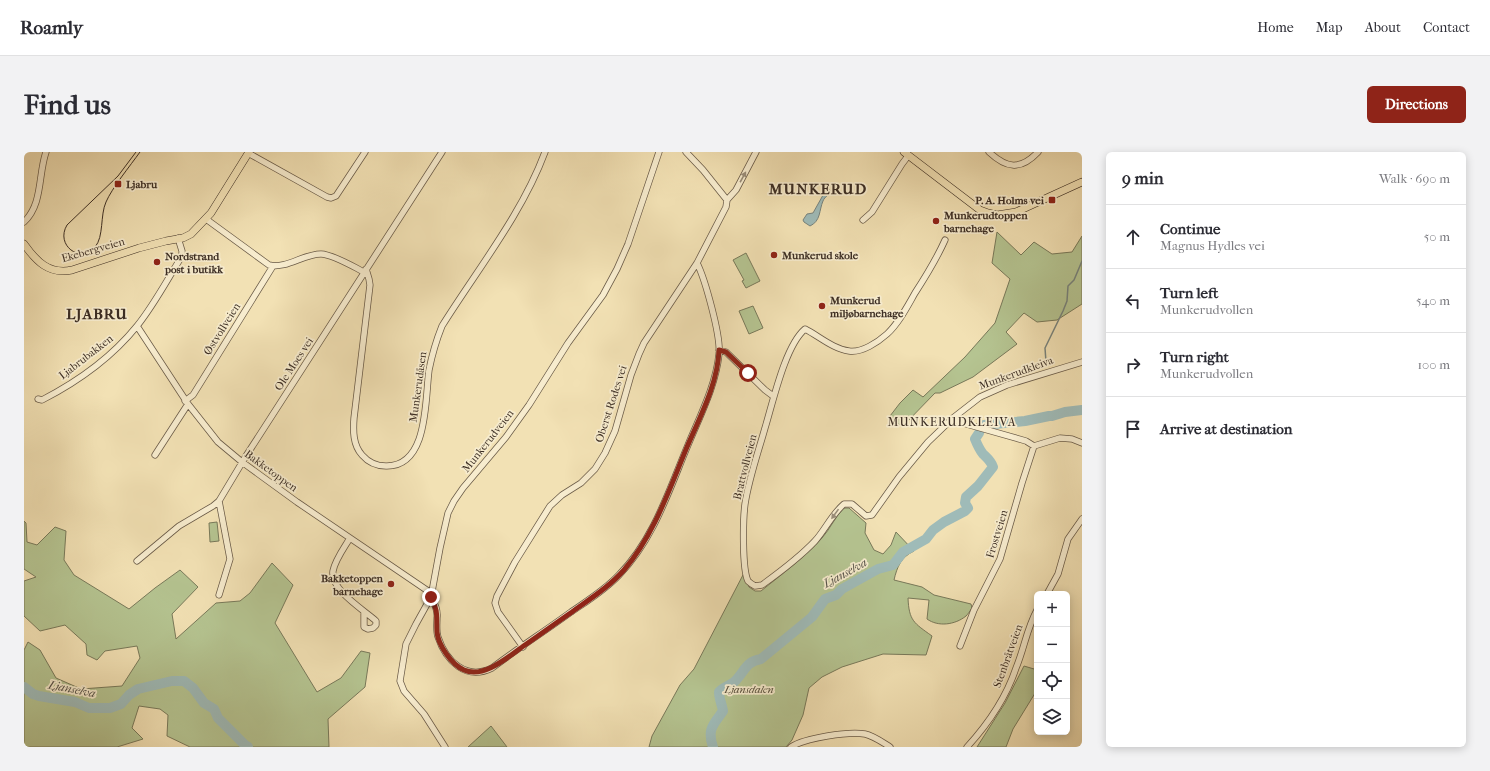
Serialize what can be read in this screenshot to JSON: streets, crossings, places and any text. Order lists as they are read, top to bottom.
{
  "streets": {
    "main road": ["Ekebergveien"],
    "street": [
      "Østvollveien",
      "Ljabrubakken",
      "Ole Moes vei",
      "Munkerudkleiva",
      "Munkerudåsen",
      "Oberst Rodes vei",
      "Munkerudveien",
      "Brattvollveien",
      "Bakketoppen",
      "Frostveien",
      "Stenbråtveien"
    ]
  },
  "crossings": [
    ["Ekebergveien", "Ljabrubakken"],
    ["Østvollveien", "Bakketoppen"],
    ["Ljabrubakken", "Bakketoppen"],
    ["Ole Moes vei", "Munkerudåsen"],
    ["Ole Moes vei", "Bakketoppen"],
    ["Munkerudkleiva", "Brattvollveien"],
    ["Munkerudveien", "Bakketoppen"]
  ],
  "districts": ["MUNKERUD", "LJABRU", "MUNKERUDKLEIVA"],
  "water": ["Ljanselva"],
  "parks": ["Ljansdalen"],
  "places": {
    "transit": ["Ljabru", "P. A. Holms vei"],
    "other": [
      "Munkerudtoppen barnehage",
      "Munkerud skole",
      "Nordstrand post i butikk",
      "Munkerud miljøbarnehage",
      "Bakketoppen barnehage"
    ]
  },
  "page": {
    "header": "Roamly",
    "nav": [
      "Home",
      "Map",
      "About",
      "Contact"
    ],
    "buttons": "Directions",
    "title": "Find us",
    "heading": ["9 min", "Walk · 690 m"],
    "list": [
      ["Continue", "Magnus Hydles vei", "50 m"],
      ["Turn left", "Munkerudvollen", "540 m"],
      ["Turn right", "Munkerudvollen", "100 m"],
      "Arrive at destination"
    ],
    "map_buttons": ["+", "−"]
  }
}
